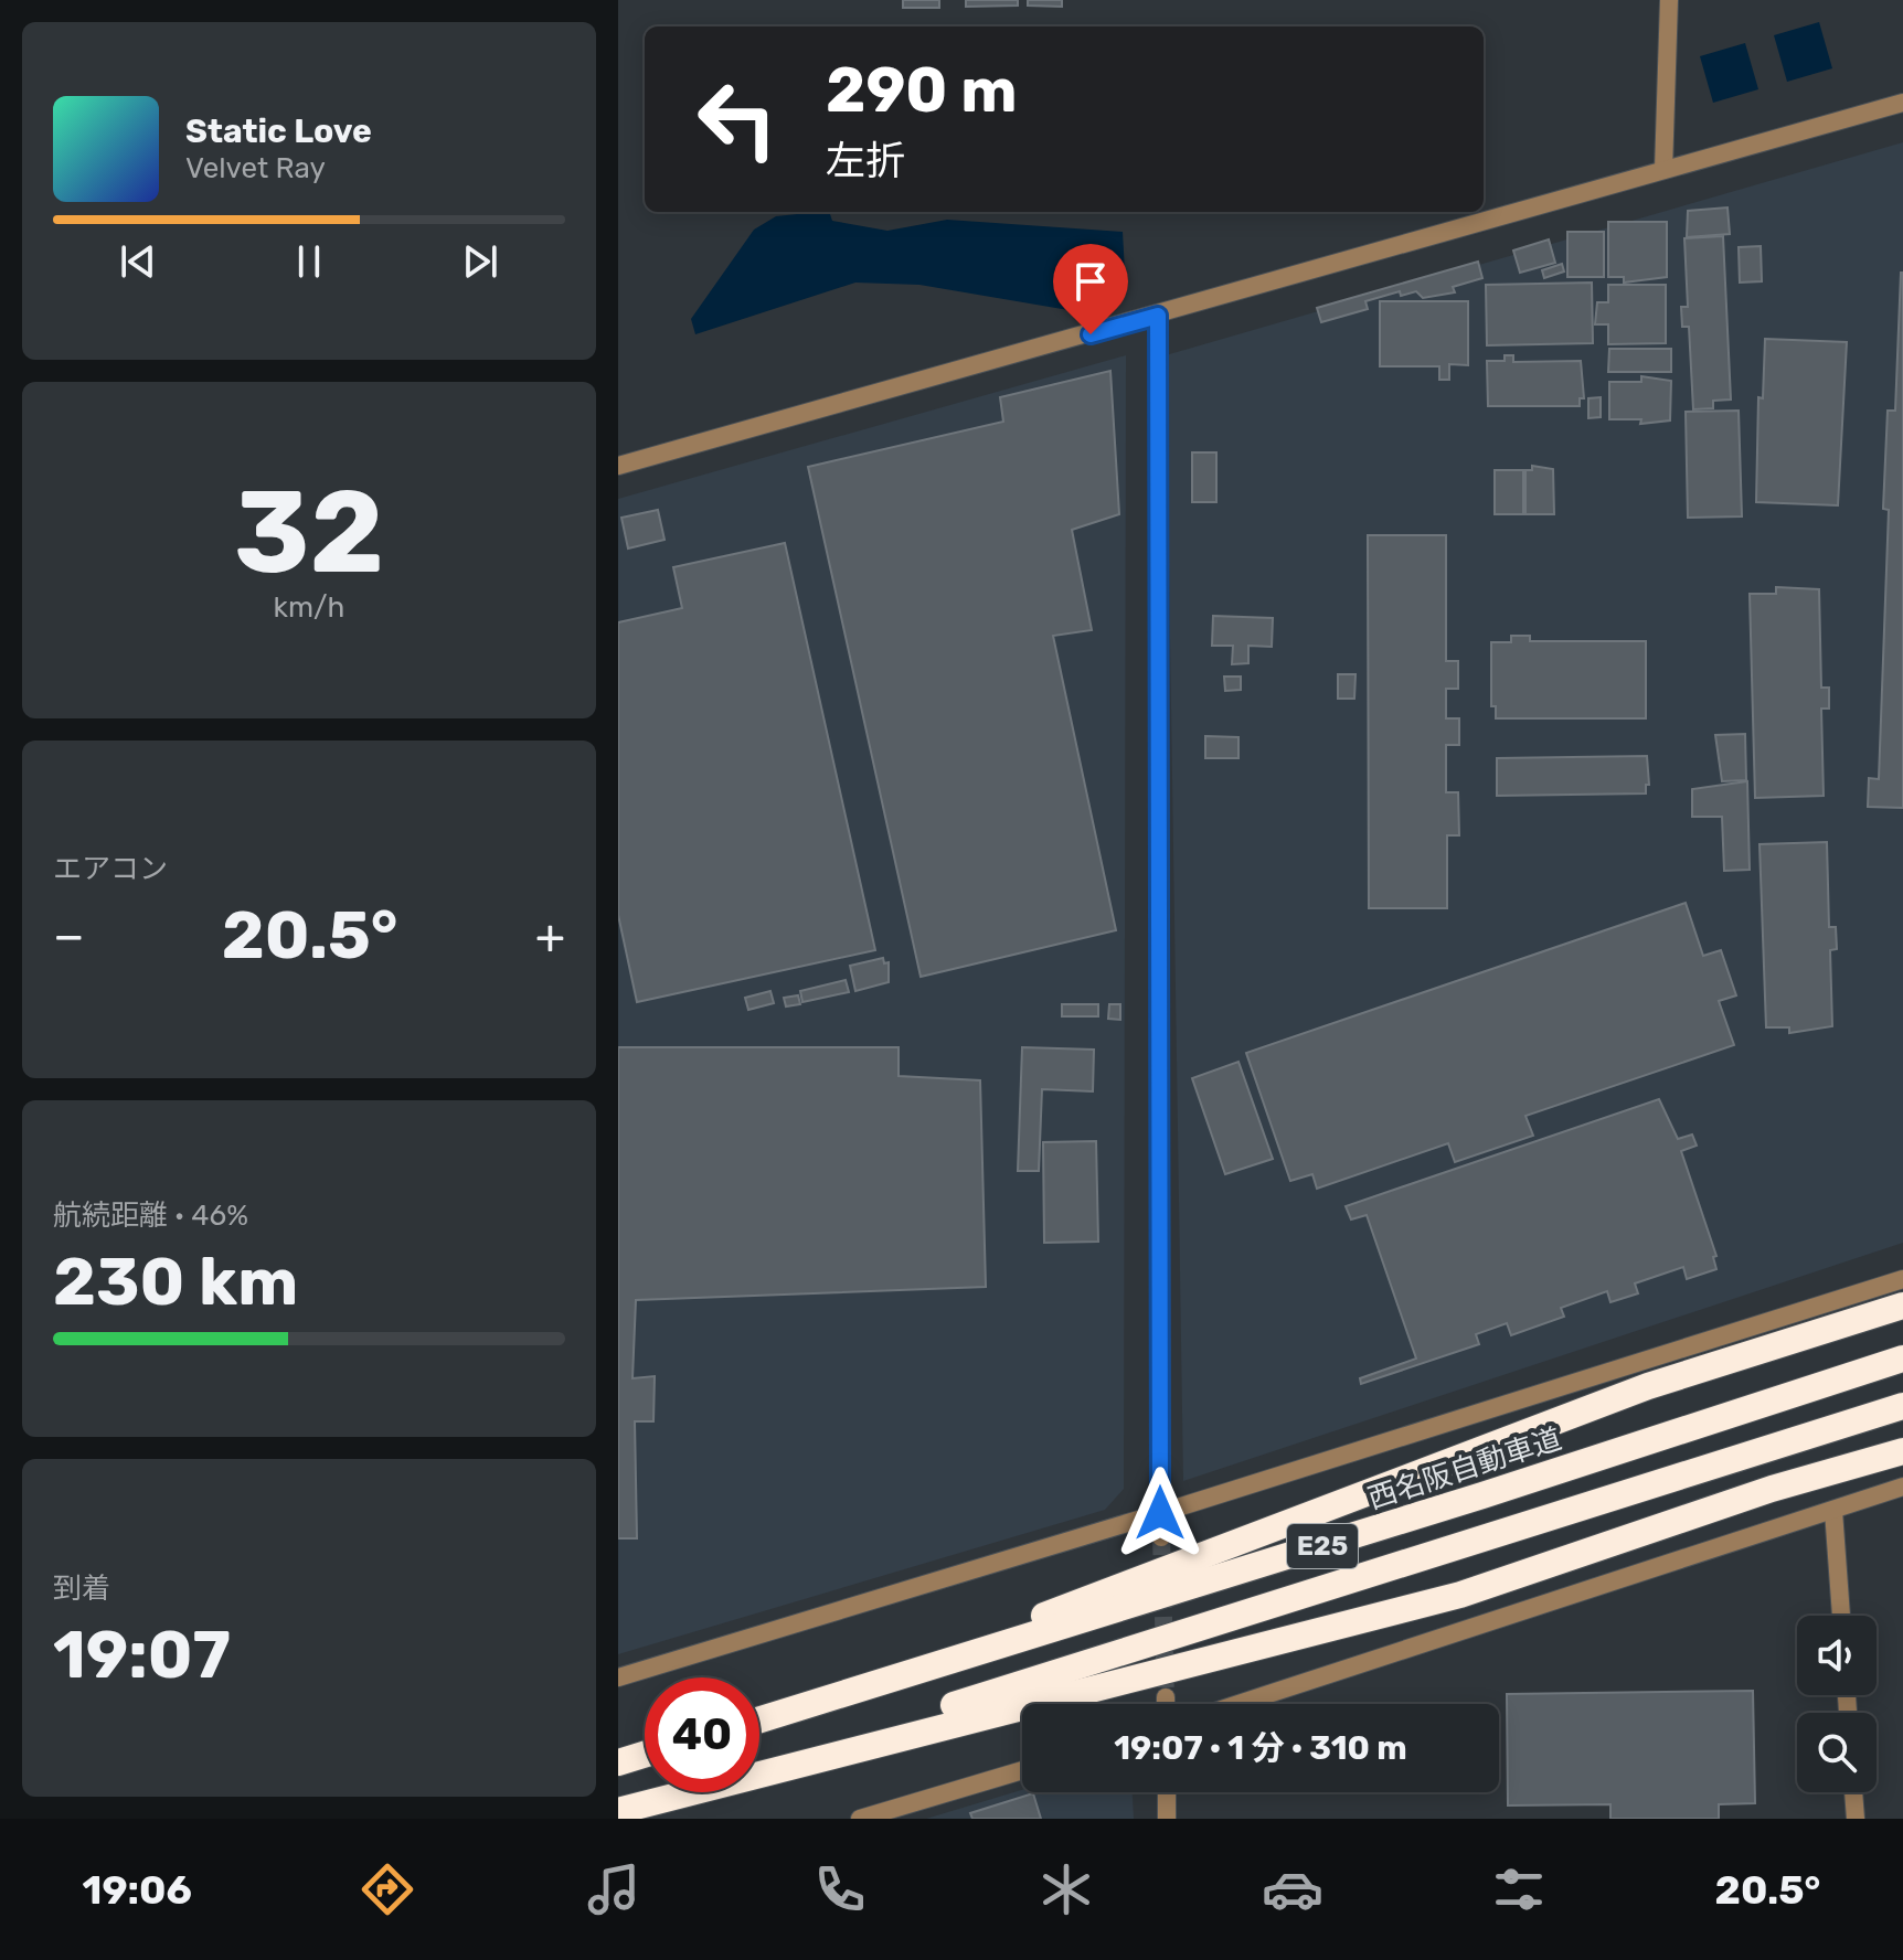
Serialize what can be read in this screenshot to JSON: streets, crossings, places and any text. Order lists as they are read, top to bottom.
{
  "streets": {
    "highway": ["西名阪自動車道", "E25"]
  },
  "page": {
    "turn": ["290 m", "左折"],
    "song": ["Static Love", "Velvet Ray"],
    "tile": [
      ["32", "km/h"],
      "エアコン",
      ["航続距離 · 46%", "230 km"],
      ["到着", "19:07"]
    ],
    "heat": ["−", "20.5°", "+"],
    "limit": "40",
    "trip": "19:07 · 1 分 · 310 m",
    "tabs": ["19:06", "20.5°"]
  }
}
